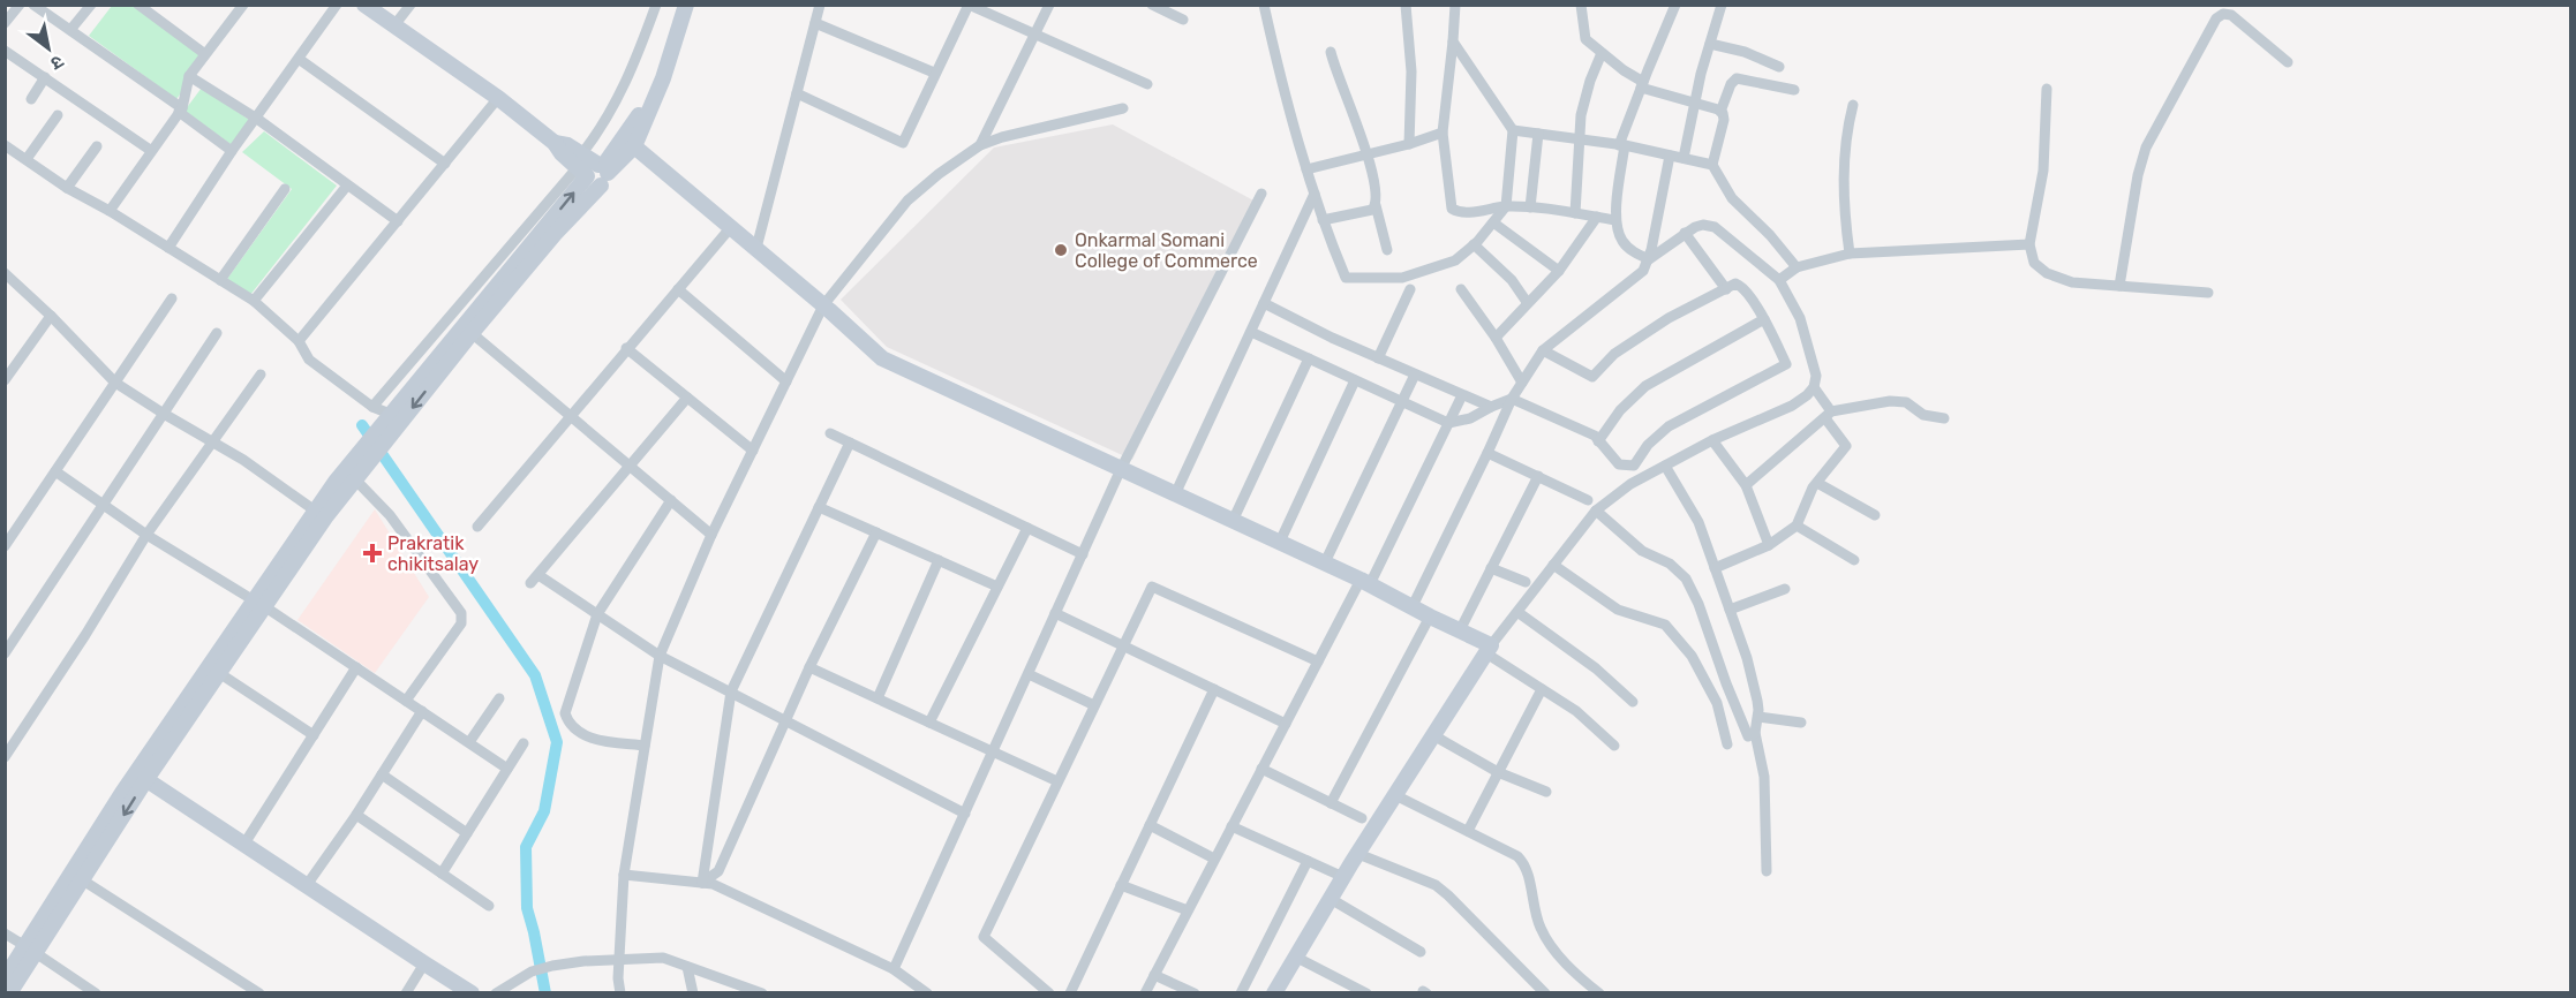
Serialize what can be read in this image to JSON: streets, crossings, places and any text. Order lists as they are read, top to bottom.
{
  "places": {
    "other": ["Onkarmal Somani College of Commerce"],
    "health": ["Prakratik chikitsalay"]
  },
  "north": "bottom right"
}
